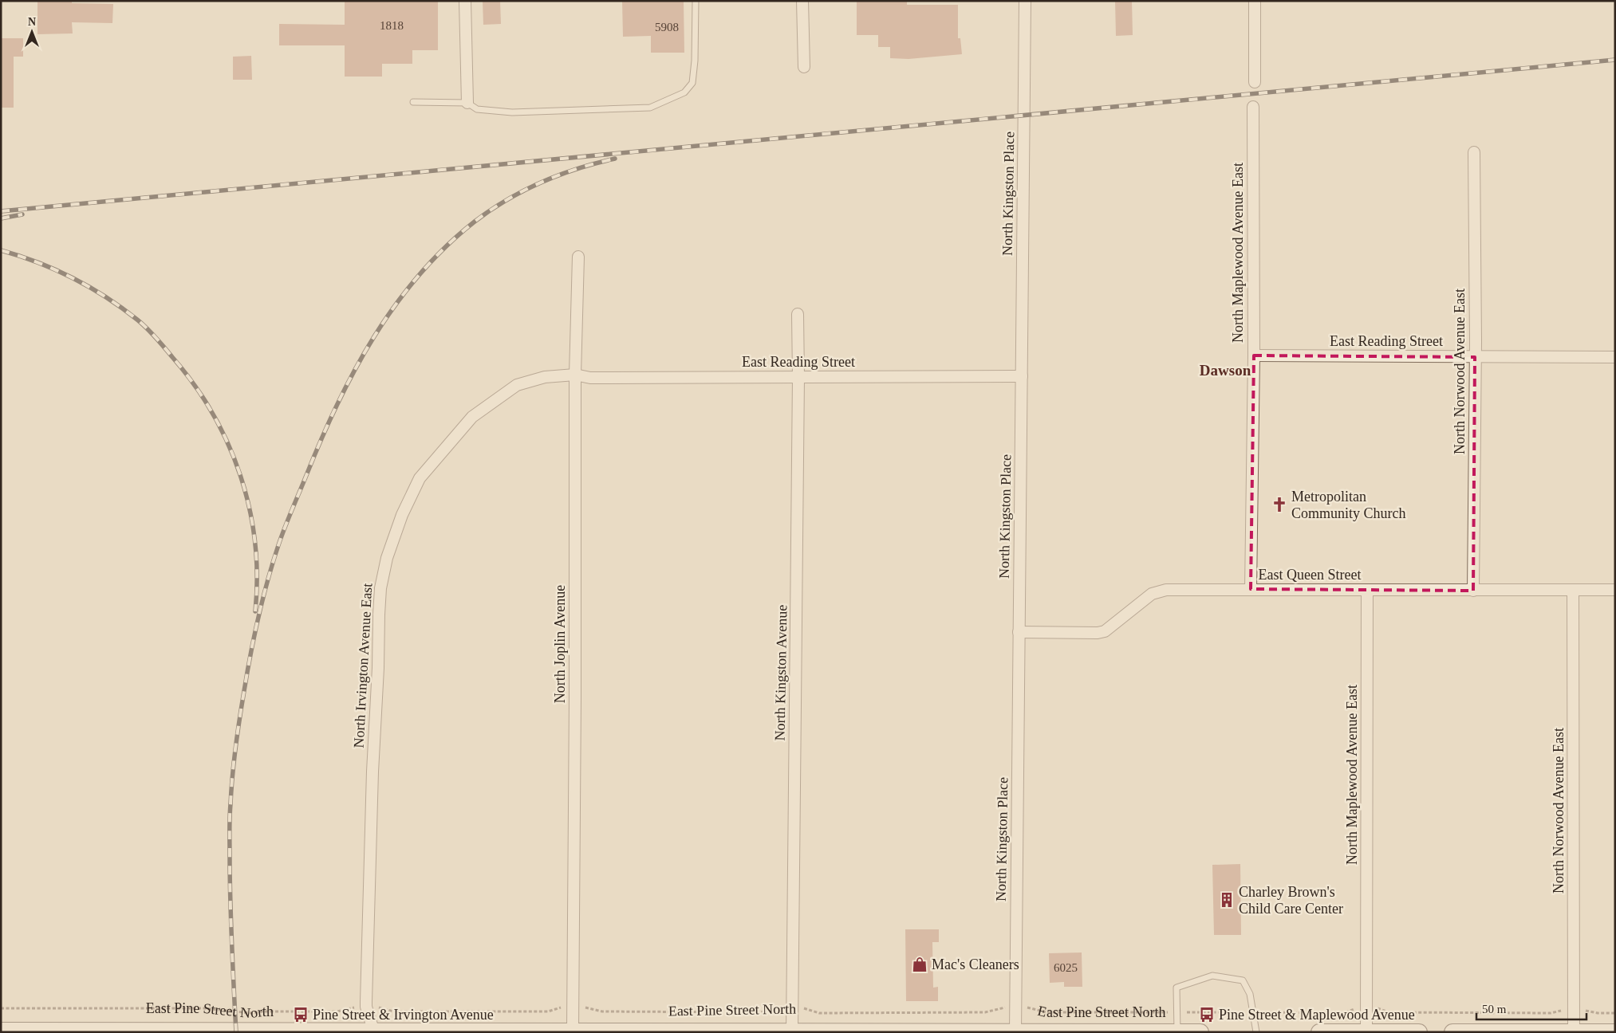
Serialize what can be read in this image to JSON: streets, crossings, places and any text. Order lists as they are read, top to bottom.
{
  "streets": {
    "main road": ["East Pine Street North"],
    "street": [
      "North Kingston Place",
      "North Maplewood Avenue East",
      "East Reading Street",
      "North Norwood Avenue East",
      "East Queen Street",
      "North Joplin Avenue",
      "North Irvington Avenue East",
      "North Kingston Avenue"
    ]
  },
  "crossings": [
    ["North Kingston Place", "East Reading Street"],
    ["North Kingston Place", "East Queen Street"],
    ["North Kingston Place", "East Pine Street North"],
    ["North Maplewood Avenue East", "East Reading Street"],
    ["North Maplewood Avenue East", "East Queen Street"],
    ["North Maplewood Avenue East", "East Pine Street North"],
    ["East Reading Street", "North Norwood Avenue East"],
    ["East Reading Street", "North Joplin Avenue"],
    ["East Reading Street", "North Irvington Avenue East"],
    ["East Reading Street", "North Kingston Avenue"],
    ["North Norwood Avenue East", "East Queen Street"],
    ["North Norwood Avenue East", "East Pine Street North"],
    ["North Joplin Avenue", "North Irvington Avenue East"],
    ["North Joplin Avenue", "East Pine Street North"],
    ["North Irvington Avenue East", "East Pine Street North"],
    ["North Kingston Avenue", "East Pine Street North"]
  ],
  "districts": ["Dawson"],
  "places": {
    "church": ["Metropolitan Community Church"],
    "building": ["Charley Brown's Child Care Center"],
    "shop": ["Mac's Cleaners"],
    "bus stop": ["Pine Street & Irvington Avenue", "Pine Street & Maplewood Avenue"]
  },
  "house_numbers": ["1818", "5908", "6025"],
  "scale_bar": "50 m",
  "north": "top"
}
